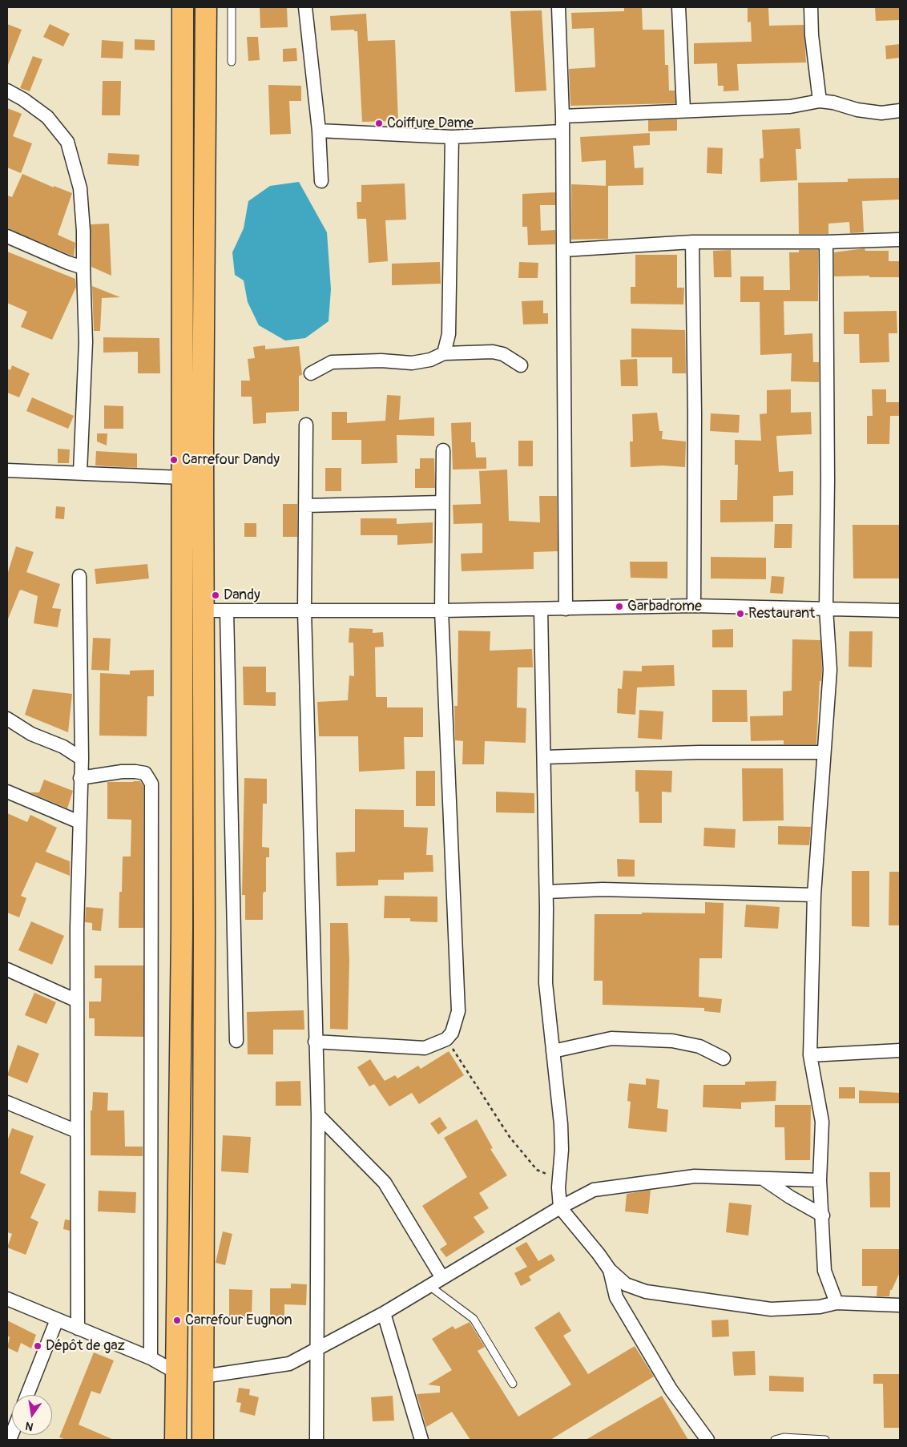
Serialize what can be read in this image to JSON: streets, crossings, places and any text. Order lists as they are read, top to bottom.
{
  "places": [
    "Coiffure Dame",
    "Carrefour Dandy",
    "Dandy",
    "Garbadrome",
    "Restaurant",
    "Carrefour Eugnon",
    "Dépôt de gaz"
  ],
  "north": "bottom"
}
